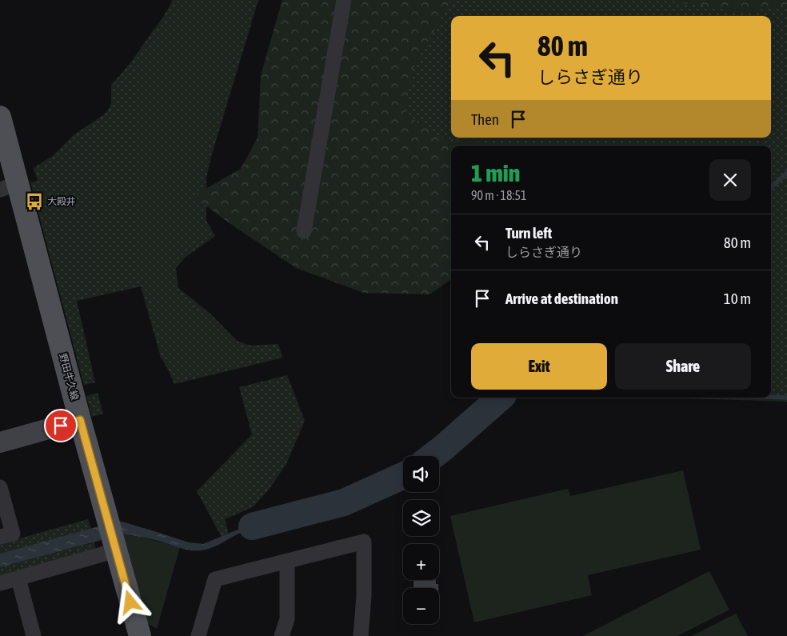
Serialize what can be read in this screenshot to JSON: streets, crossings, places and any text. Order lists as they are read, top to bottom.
{
  "streets": {
    "main road": ["野田牛久線"]
  },
  "places": {
    "bus stop": ["大殿井"]
  },
  "page": {
    "turn": ["80 m", "しらさぎ通り"],
    "then": "Then",
    "heading": ["1 min", "90 m · 18:51"],
    "list": [
      {
        "name": "Turn left",
        "note": "しらさぎ通り",
        "value": "80 m"
      },
      {
        "name": "Arrive at destination",
        "value": "10 m"
      }
    ],
    "buttons": ["Exit", "Share"],
    "map_buttons": ["+", "−"]
  }
}
